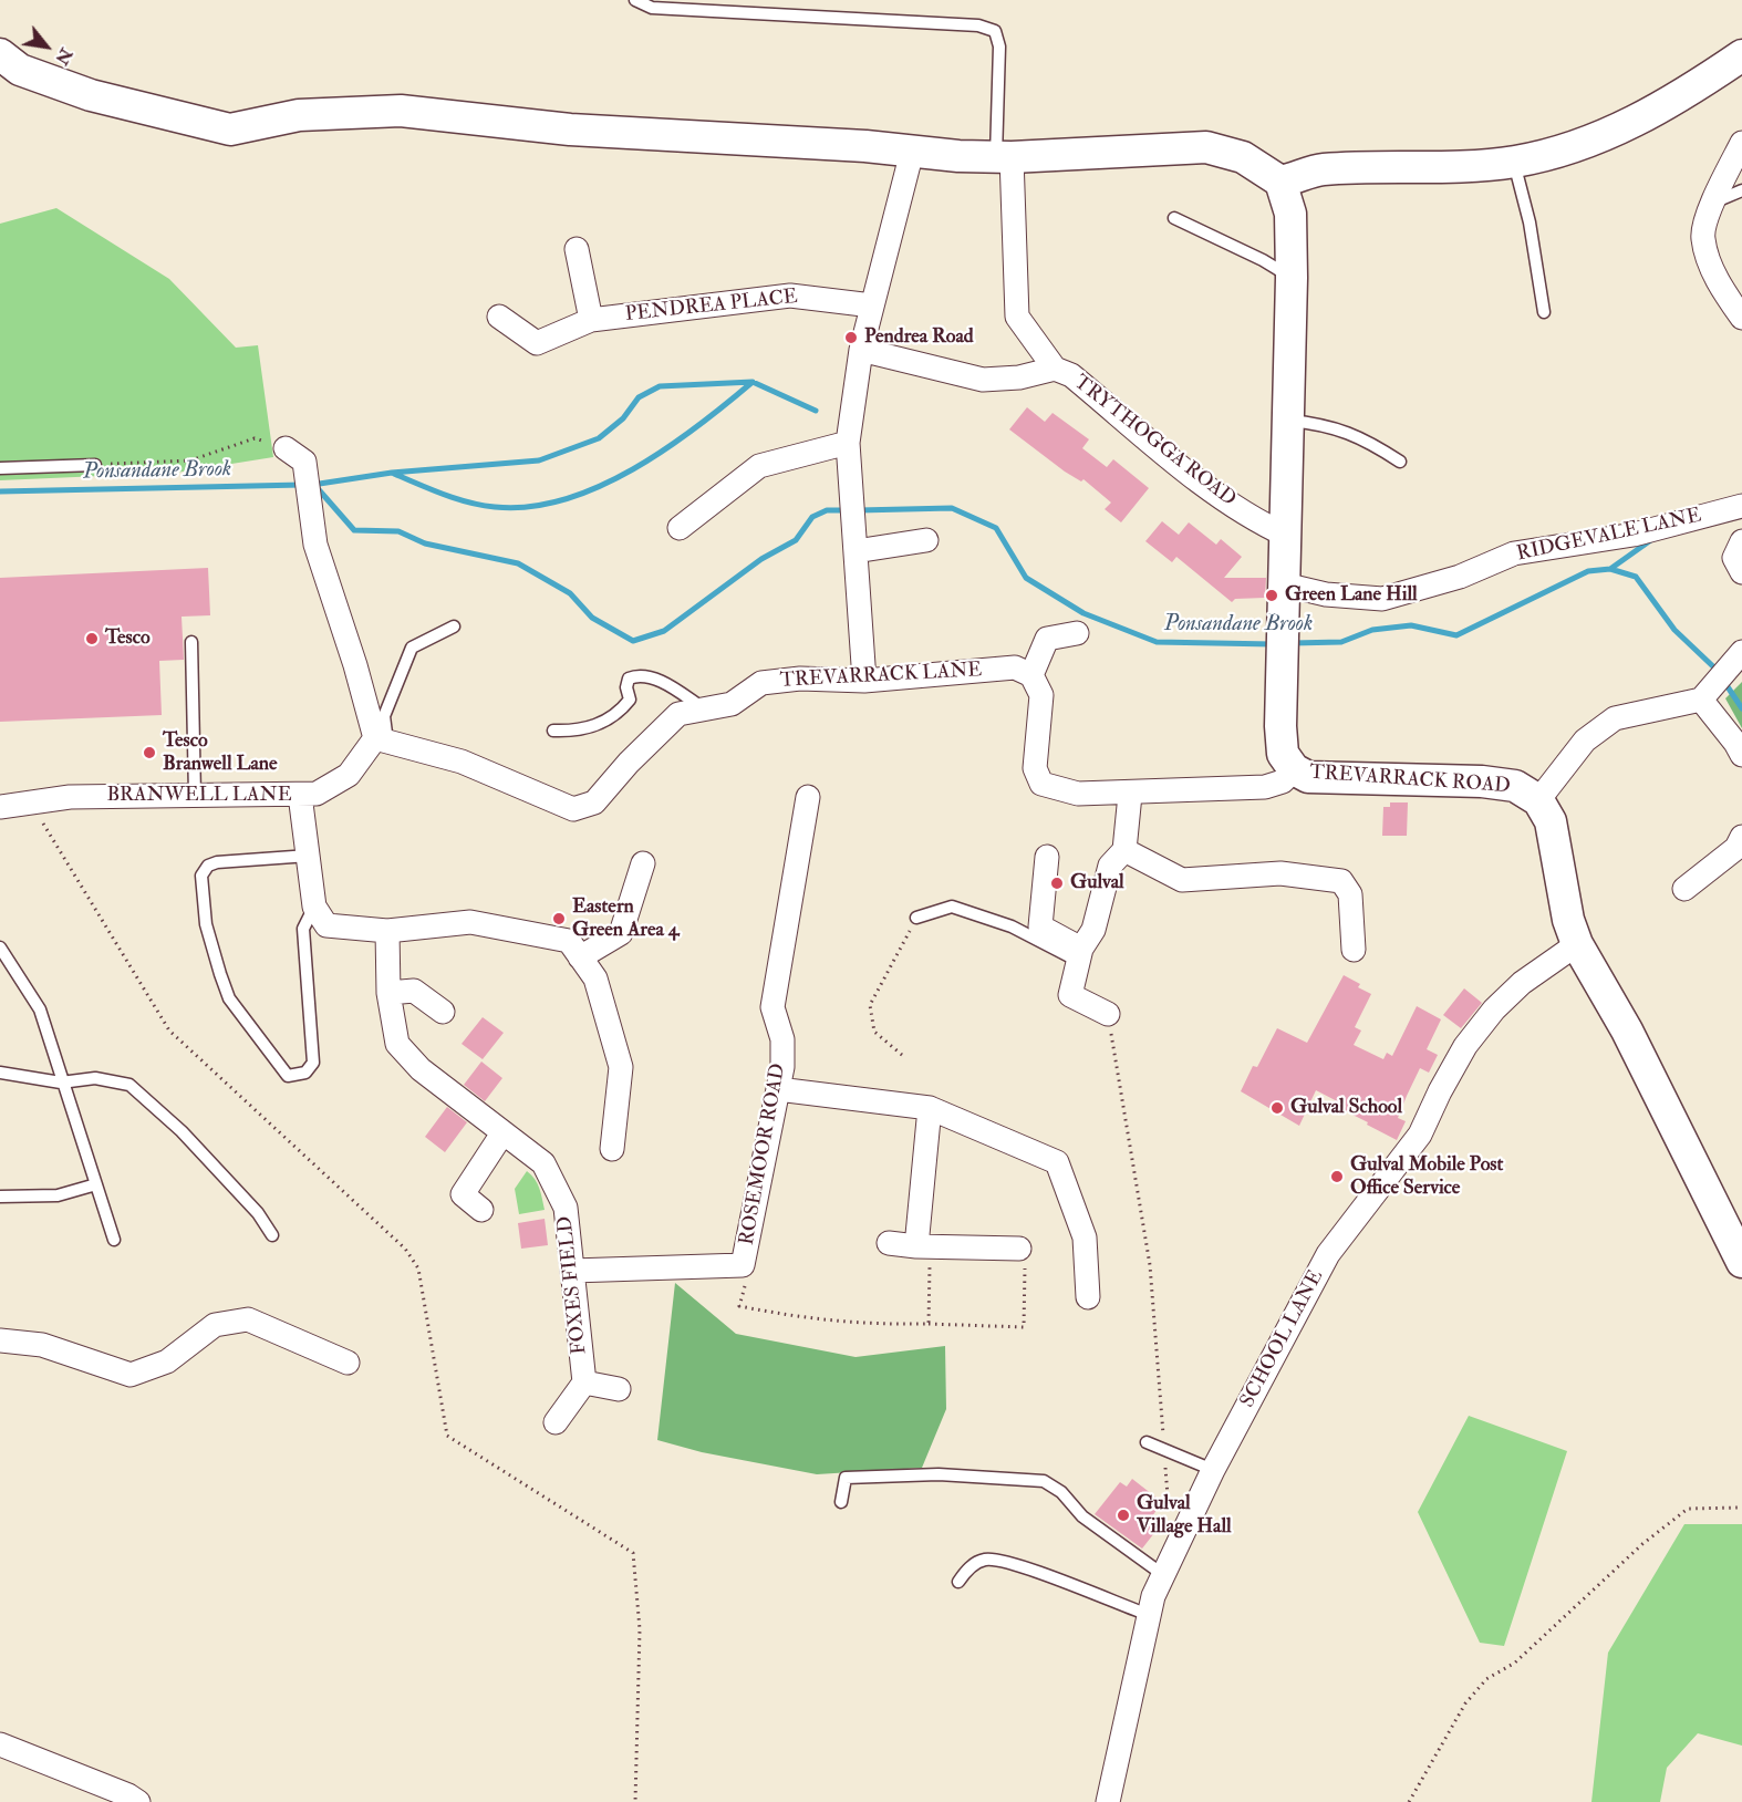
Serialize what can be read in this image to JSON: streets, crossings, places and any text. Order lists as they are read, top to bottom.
{
  "streets": {
    "main road": ["TREVARRACK ROAD"],
    "street": [
      "PENDREA PLACE",
      "TRYTHOGGA ROAD",
      "RIDGEVALE LANE",
      "TREVARRACK LANE",
      "BRANWELL LANE",
      "ROSEMOOR ROAD",
      "FOXES FIELD",
      "SCHOOL LANE"
    ]
  },
  "crossings": [
    ["TREVARRACK LANE", "BRANWELL LANE"],
    ["ROSEMOOR ROAD", "FOXES FIELD"]
  ],
  "water": ["Ponsandane Brook"],
  "places": [
    "Pendrea Road",
    "Green Lane Hill",
    "Tesco",
    "Tesco Branwell Lane",
    "Gulval",
    "Eastern Green Area 4",
    "Gulval School",
    "Gulval Mobile Post Office Service",
    "Gulval Village Hall"
  ],
  "north": "bottom right"
}
